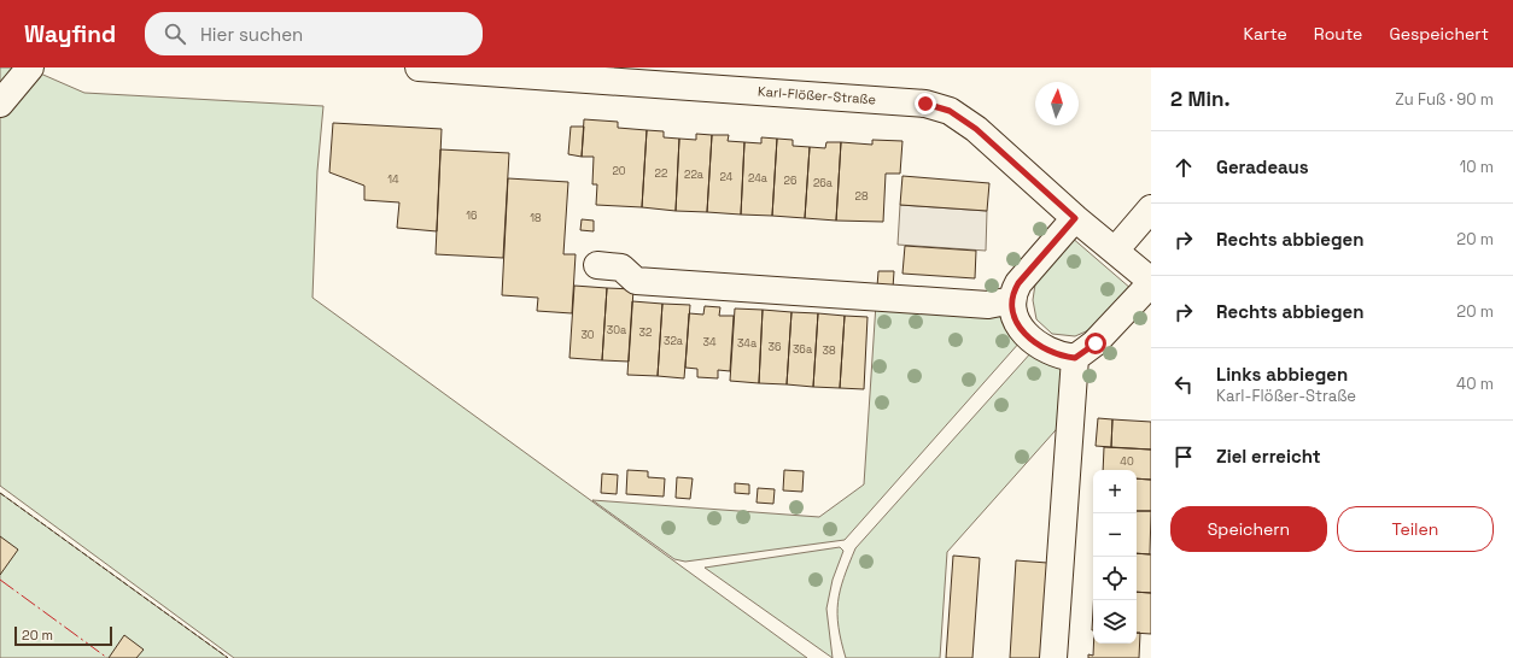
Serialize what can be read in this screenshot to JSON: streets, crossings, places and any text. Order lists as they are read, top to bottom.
{
  "streets": {
    "street": ["Karl-Flößer-Straße"]
  },
  "house_numbers": [
    "20",
    "22",
    "22a",
    "24",
    "24a",
    "14",
    "26",
    "26a",
    "28",
    "16",
    "18",
    "30a",
    "32",
    "30",
    "32a",
    "34",
    "34a",
    "36",
    "36a",
    "38",
    "40"
  ],
  "scale_bar": "20 m",
  "north": "top",
  "page": {
    "header": "Wayfind",
    "search": "Hier suchen",
    "nav": ["Karte", "Route", "Gespeichert"],
    "heading": ["2 Min.", "Zu Fuß · 90 m"],
    "list": [
      ["Geradeaus", "10 m"],
      ["Rechts abbiegen", "20 m"],
      ["Rechts abbiegen", "20 m"],
      ["Links abbiegen", "Karl-Flößer-Straße", "40 m"],
      "Ziel erreicht"
    ],
    "map_buttons": ["+", "−"],
    "buttons": ["Speichern", "Teilen"],
    "scale": "20 m"
  }
}
